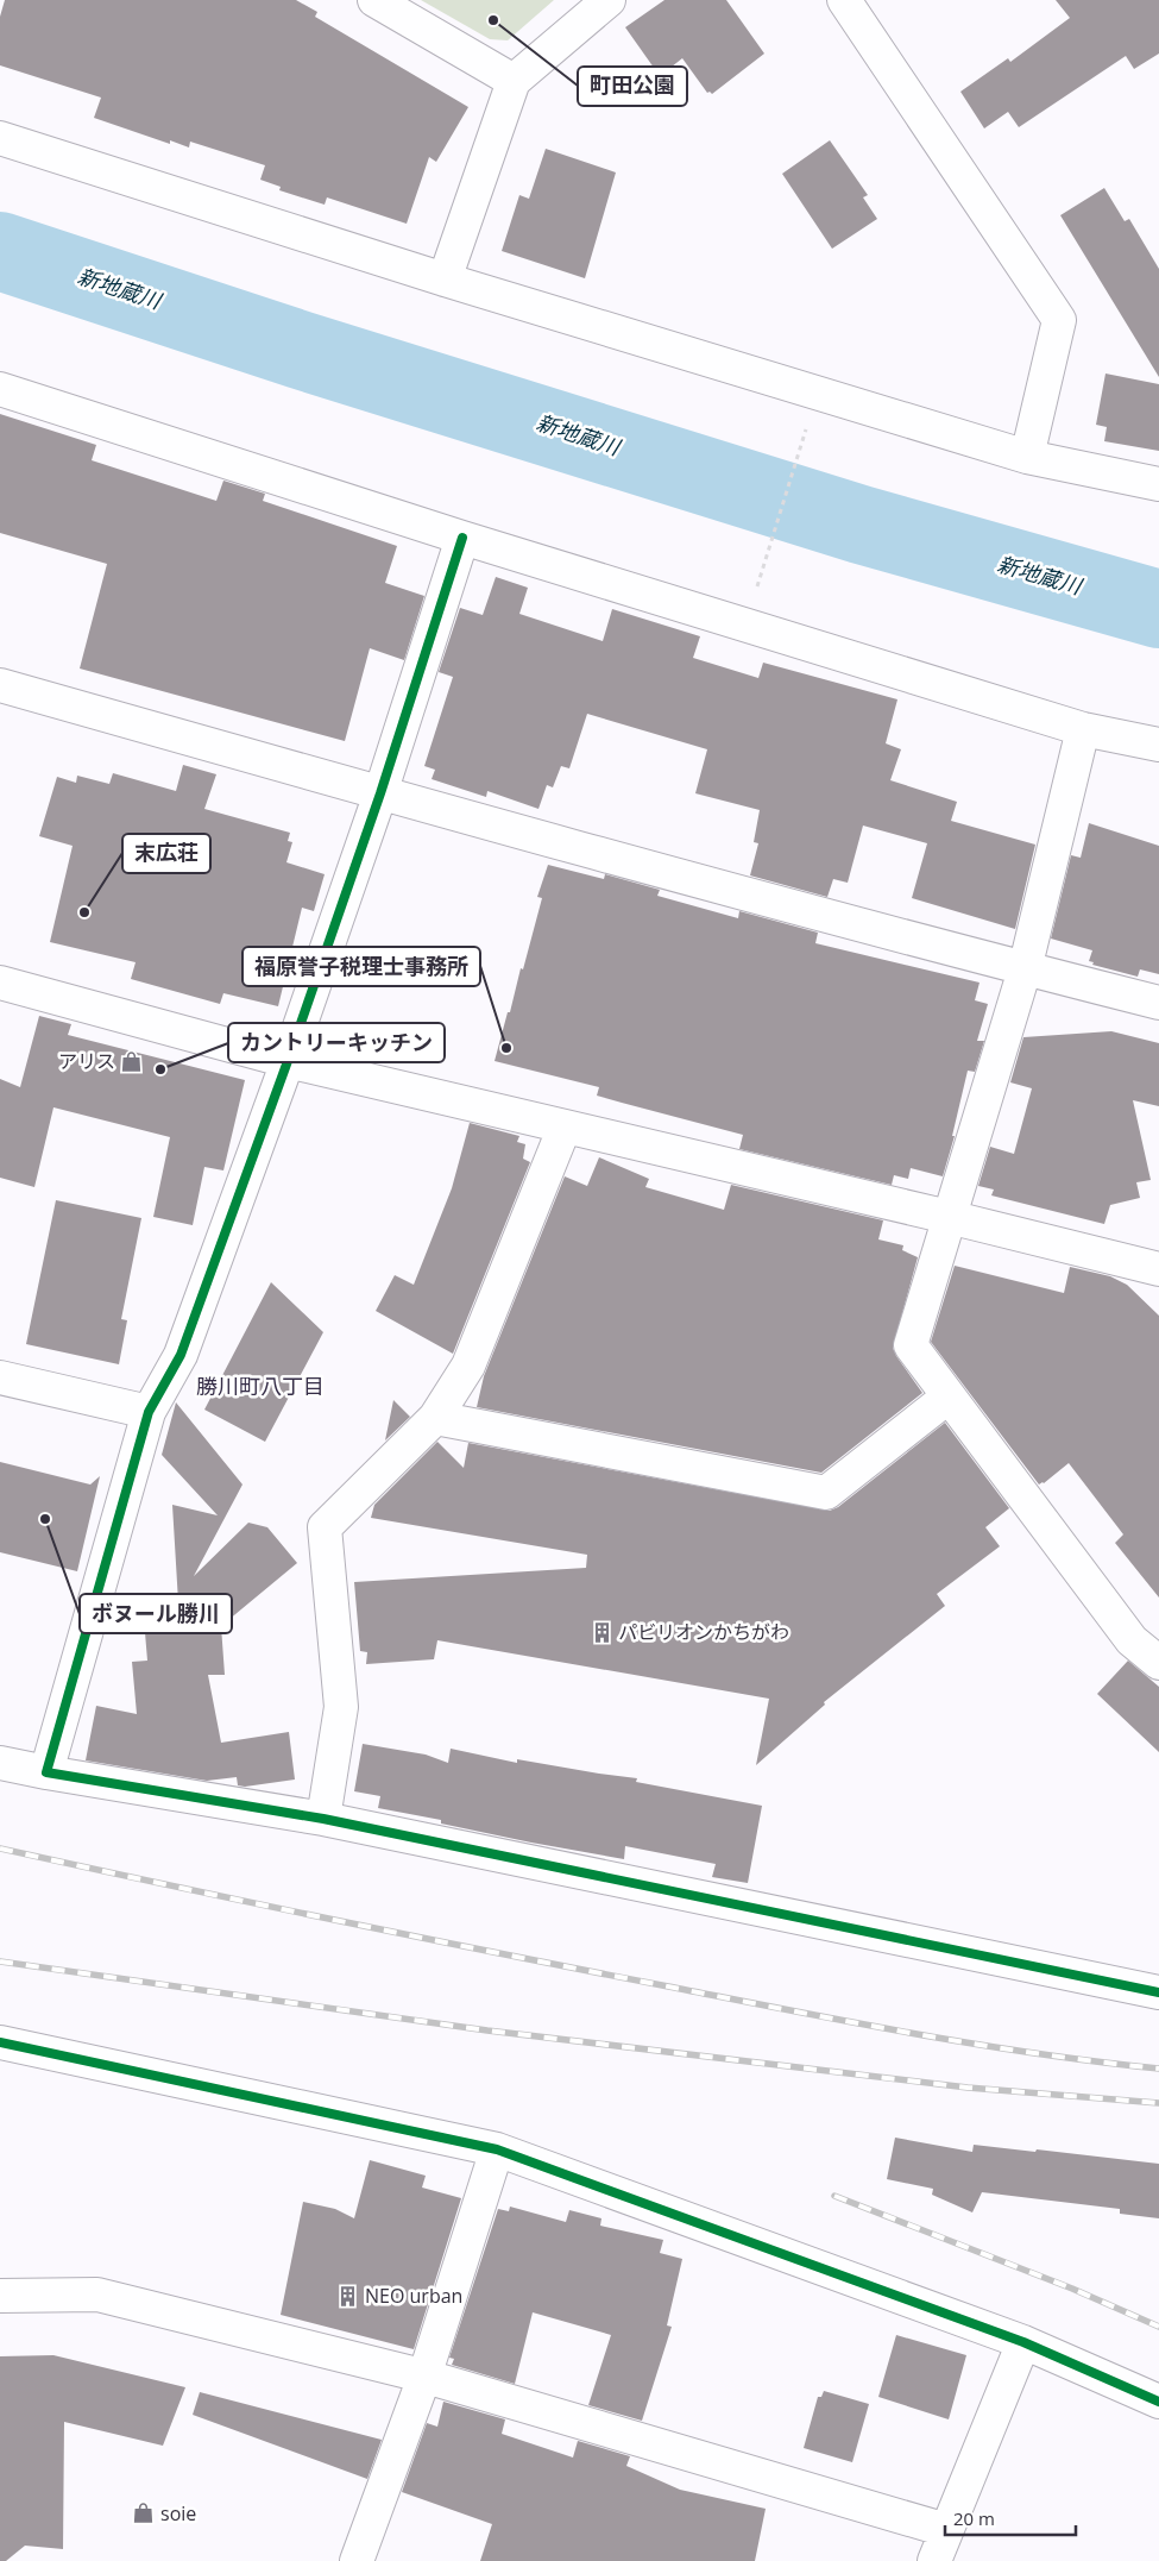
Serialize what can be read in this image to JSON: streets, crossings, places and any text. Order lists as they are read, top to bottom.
{
  "districts": ["勝川町八丁目"],
  "water": ["新地蔵川"],
  "places": {
    "other": [
      "町田公園",
      "末広荘",
      "福原誉子税理士事務所",
      "カントリーキッチン",
      "ボヌール勝川"
    ],
    "shop": ["アリス", "soie"],
    "building": ["パビリオンかちがわ", "NEO urban"]
  },
  "scale_bar": "20 m"
}
